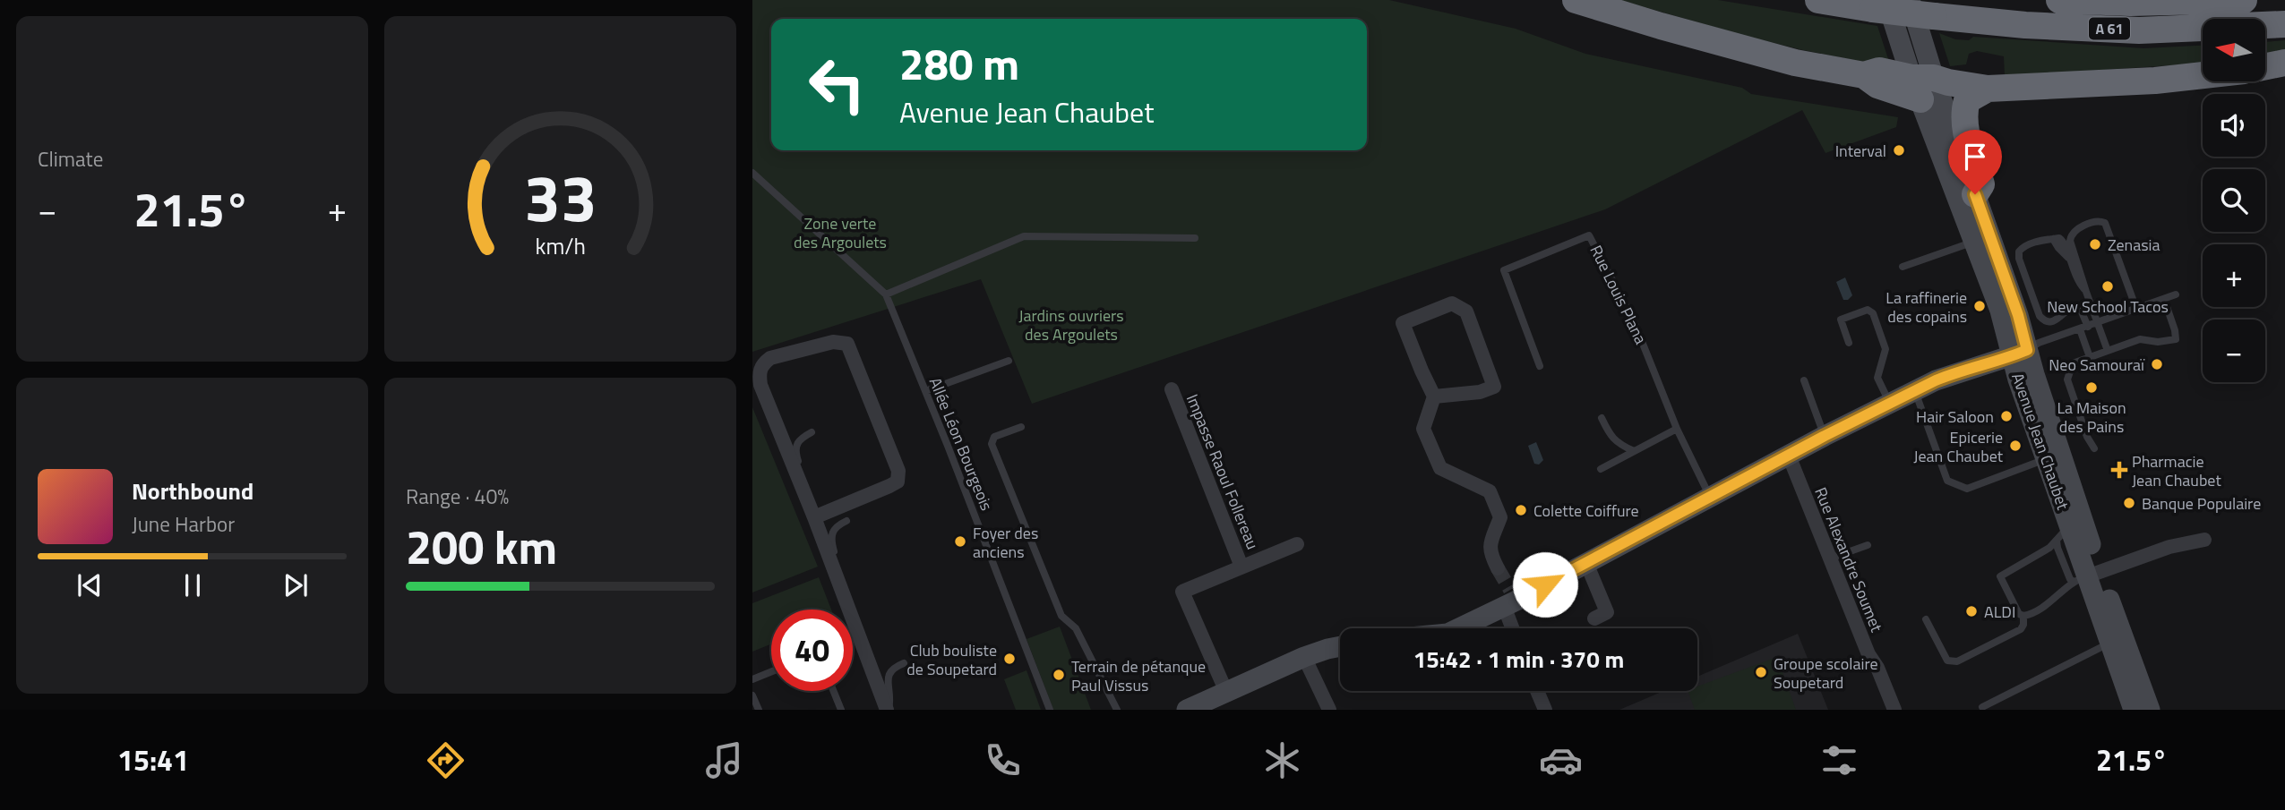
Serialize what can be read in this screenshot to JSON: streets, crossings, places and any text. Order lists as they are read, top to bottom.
{
  "streets": {
    "highway": ["A 61"],
    "main road": ["Avenue Jean Chaubet"],
    "street": ["Impasse Raoul Follereau", "Rue Alexandre Soumet"],
    "lane": ["Rue Louis Plana", "Allée Léon Bourgeois"]
  },
  "crossings": [
    ["A 61", "Avenue Jean Chaubet"]
  ],
  "parks": ["Zone verte des Argoulets", "Jardins ouvriers des Argoulets"],
  "places": {
    "other": [
      "Interval",
      "Zenasia",
      "New School Tacos",
      "La raffinerie des copains",
      "Neo Samouraï",
      "La Maison des Pains",
      "Hair Saloon",
      "Epicerie Jean Chaubet",
      "Banque Populaire",
      "Colette Coiffure",
      "Foyer des anciens",
      "ALDI",
      "Club bouliste de Soupetard",
      "Groupe scolaire Soupetard",
      "Terrain de pétanque Paul Vissus"
    ],
    "health": ["Pharmacie Jean Chaubet"]
  },
  "north": "left",
  "page": {
    "tile": [
      "Climate",
      ["Range · 40%", "200 km"]
    ],
    "map_buttons": ["+", "−"],
    "turn": ["280 m", "Avenue Jean Chaubet"],
    "heat": ["−", "21.5°", "+"],
    "song": ["Northbound", "June Harbor"],
    "limit": "40",
    "trip": "15:42 · 1 min · 370 m",
    "tabs": ["15:41", "21.5°"],
    "gauge": ["33", "km/h"]
  }
}
